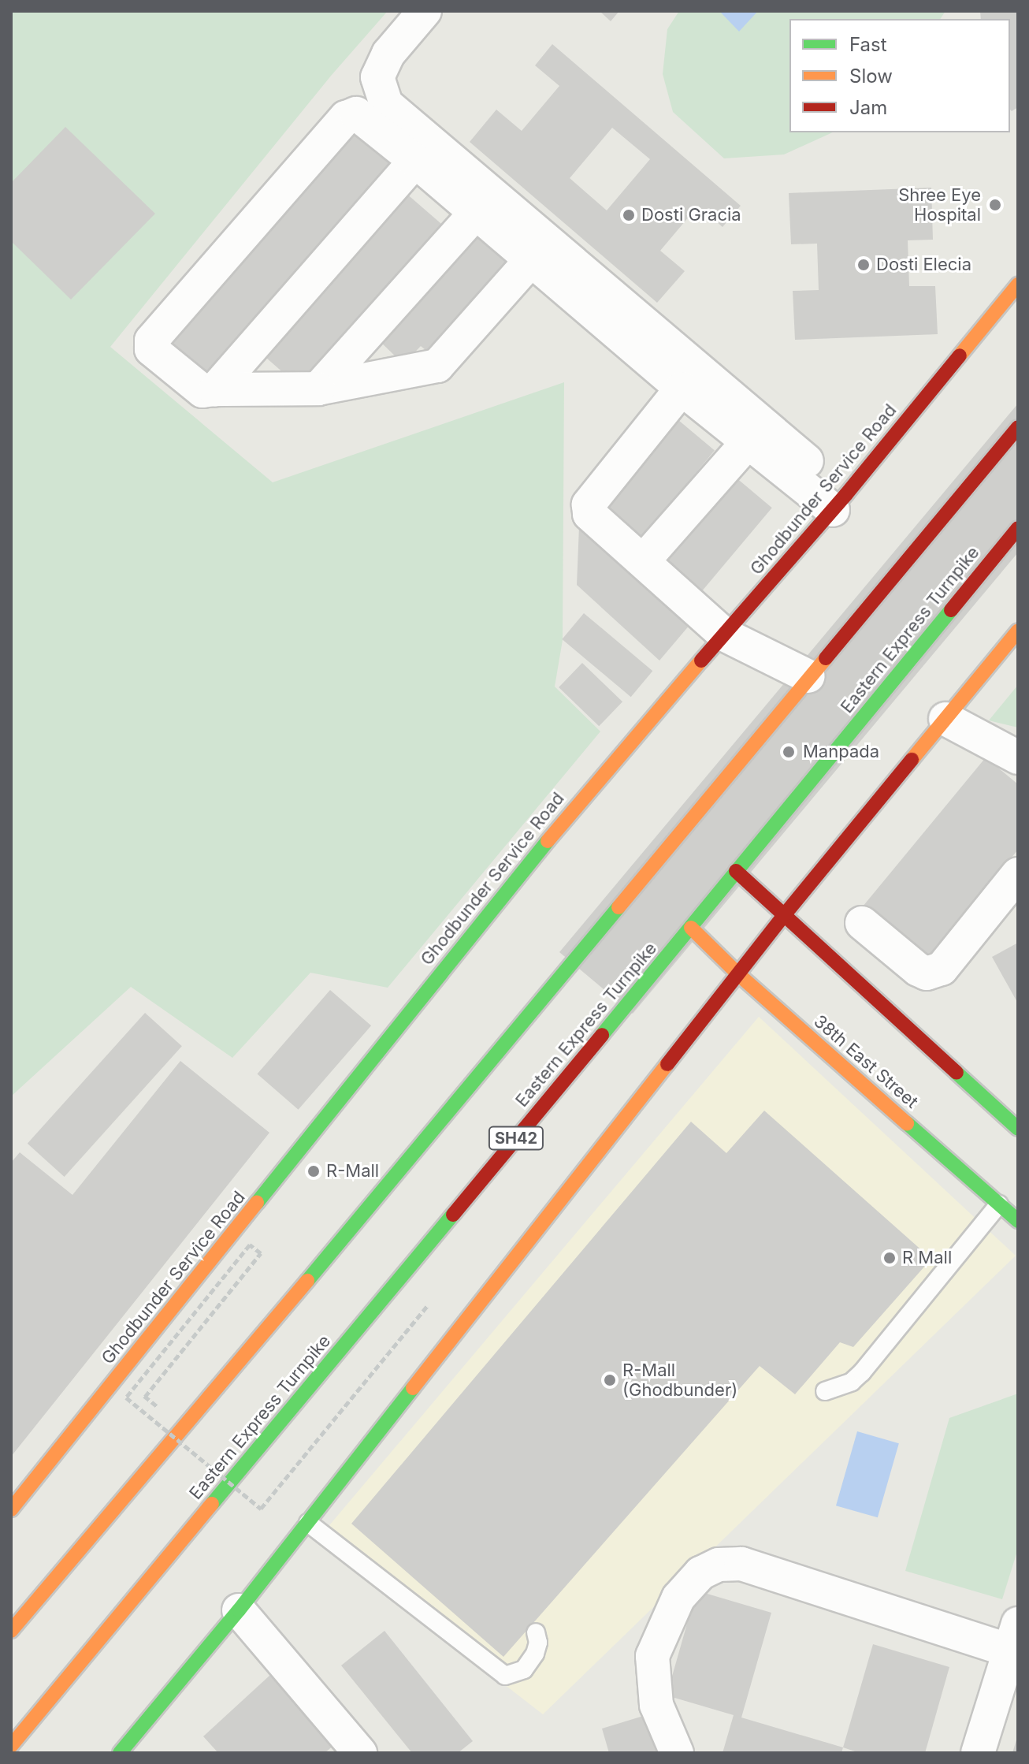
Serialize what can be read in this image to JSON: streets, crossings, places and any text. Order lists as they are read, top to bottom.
{
  "streets": {
    "street": [
      "Ghodbunder Service Road",
      "Eastern Express Turnpike",
      "38th East Street",
      "SH42"
    ]
  },
  "crossings": [
    ["Eastern Express Turnpike", "38th East Street"]
  ],
  "places": [
    "Shree Eye Hospital",
    "Dosti Gracia",
    "Dosti Elecia",
    "Manpada",
    "R-Mall",
    "R Mall",
    "R-Mall (Ghodbunder)"
  ],
  "legend": ["Fast", "Slow", "Jam"]
}
